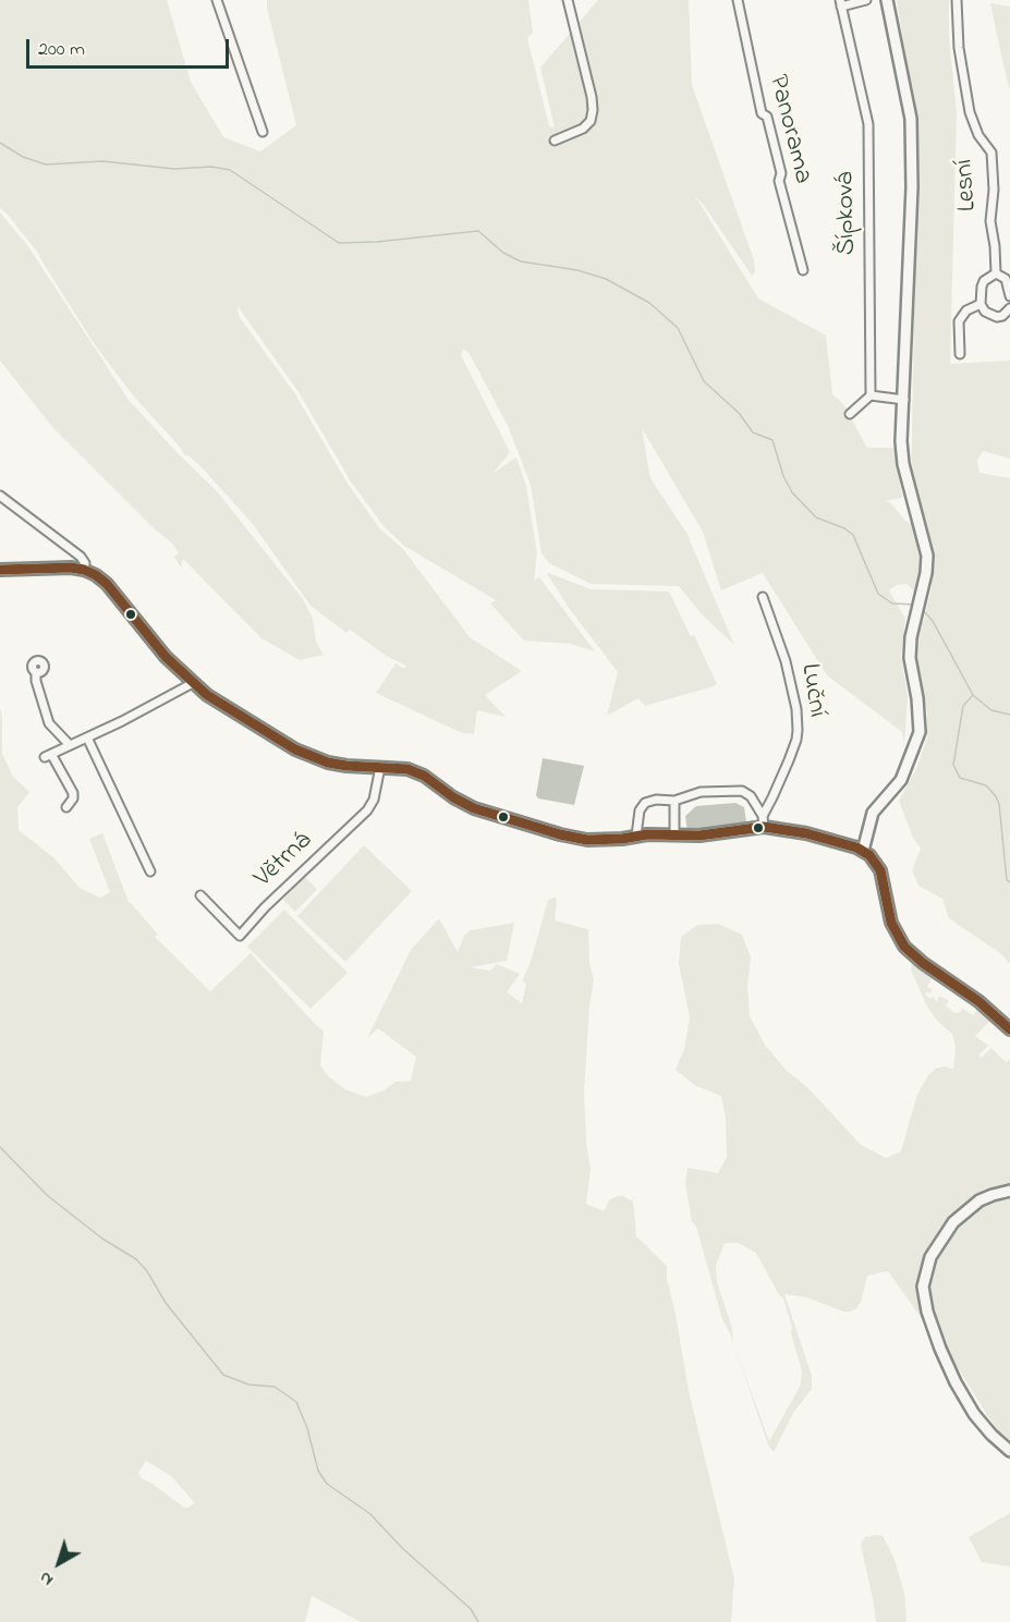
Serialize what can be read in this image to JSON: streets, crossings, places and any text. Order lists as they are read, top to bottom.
{
  "streets": {
    "street": [
      "Panorama",
      "Lesní",
      "Šípková",
      "Luční",
      "Větrná"
    ]
  },
  "scale_bar": "200 m",
  "north": "bottom left"
}
